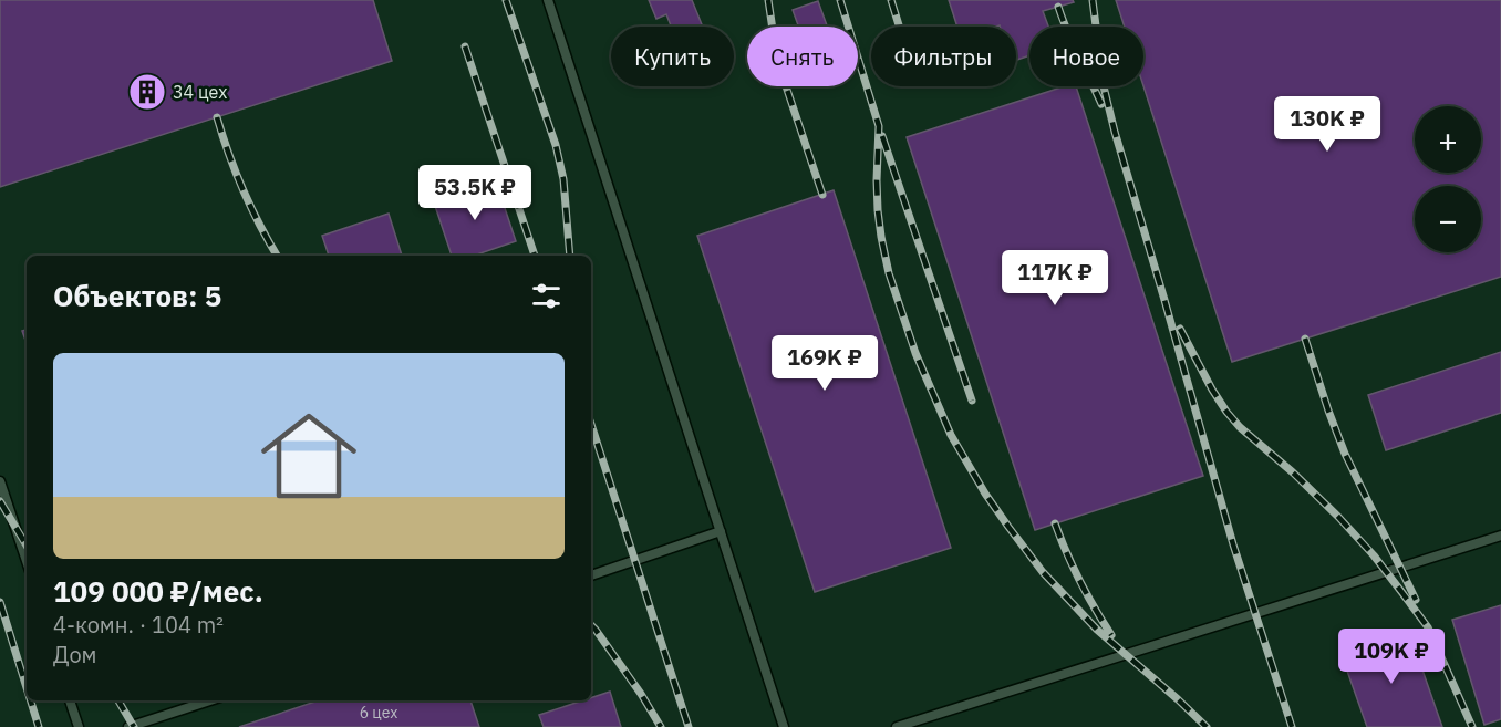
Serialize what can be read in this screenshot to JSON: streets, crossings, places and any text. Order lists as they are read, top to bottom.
{
  "places": {
    "building": ["34 цех"]
  },
  "house_numbers": ["6 цех"],
  "page": {
    "chip": [
      "Купить",
      "Снять",
      "Фильтры",
      "Новое"
    ],
    "price": [
      "130K ₽",
      "53.5K ₽",
      "117K ₽",
      "169K ₽",
      "109K ₽"
    ],
    "map_buttons": ["+", "−"],
    "heading": "Объектов: 5",
    "list": [
      {
        "name": "109 000 ₽/мес.",
        "note": "4-комн. · 104 m² · Дом"
      }
    ]
  }
}
